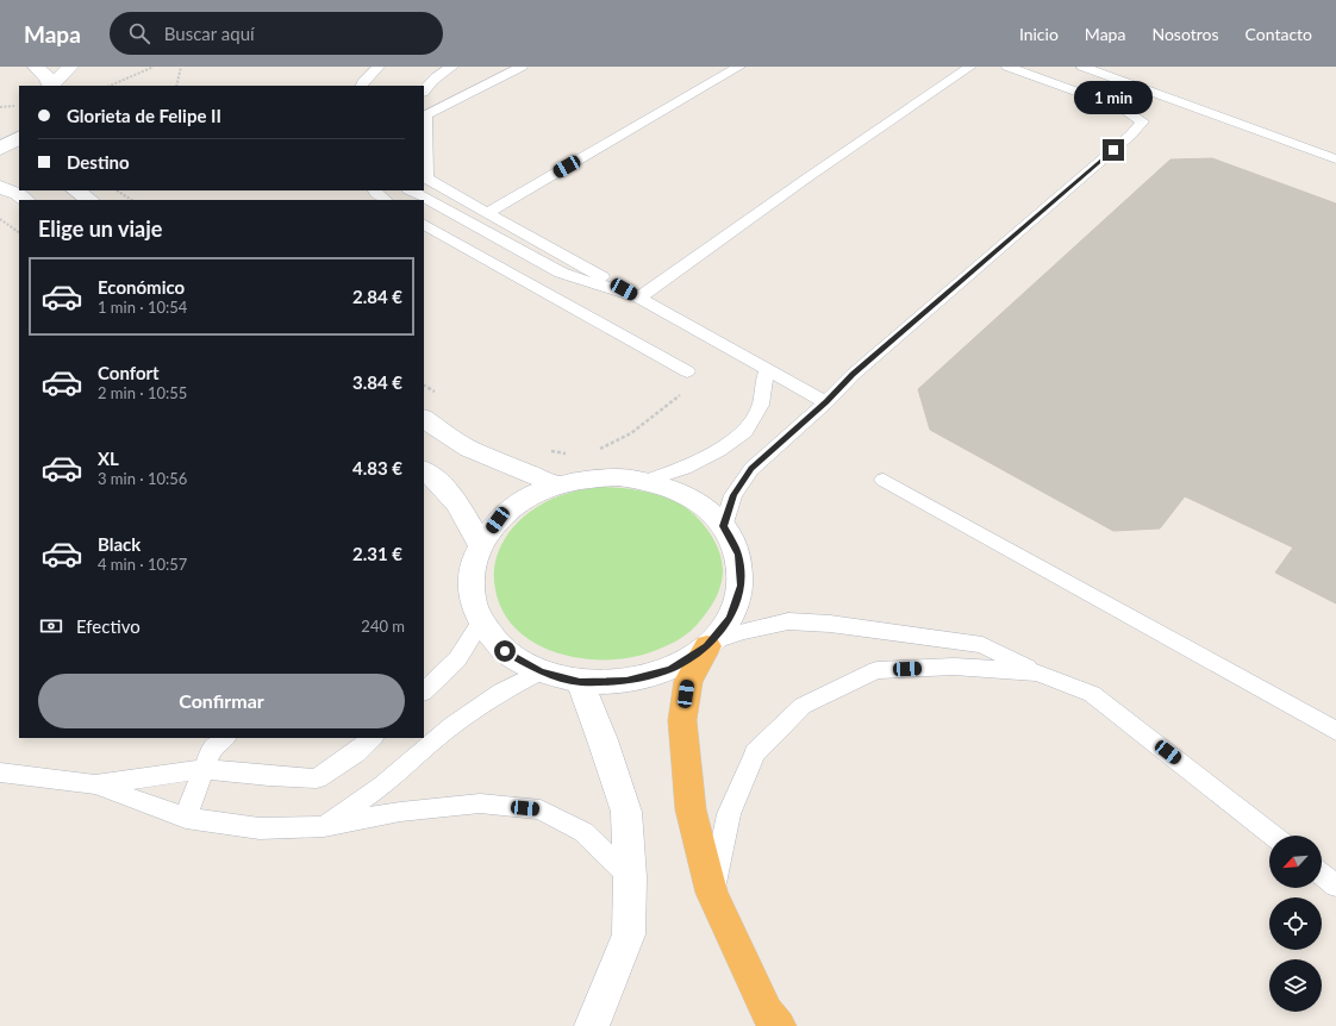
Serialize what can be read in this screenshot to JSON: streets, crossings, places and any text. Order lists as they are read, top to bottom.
{
  "north": "bottom left",
  "page": {
    "header": "Mapa",
    "search": "Buscar aquí",
    "nav": [
      "Inicio",
      "Mapa",
      "Nosotros",
      "Contacto"
    ],
    "bubble": "1 min",
    "banner": ["Glorieta de Felipe II", "Destino"],
    "heading": "Elige un viaje",
    "list": [
      {
        "name": "Económico",
        "note": "1 min · 10:54",
        "value": "2.84 €"
      },
      {
        "name": "Confort",
        "note": "2 min · 10:55",
        "value": "3.84 €"
      },
      {
        "name": "XL",
        "note": "3 min · 10:56",
        "value": "4.83 €"
      },
      {
        "name": "Black",
        "note": "4 min · 10:57",
        "value": "2.31 €"
      }
    ],
    "pay": ["Efectivo", "240 m"],
    "buttons": "Confirmar"
  }
}
